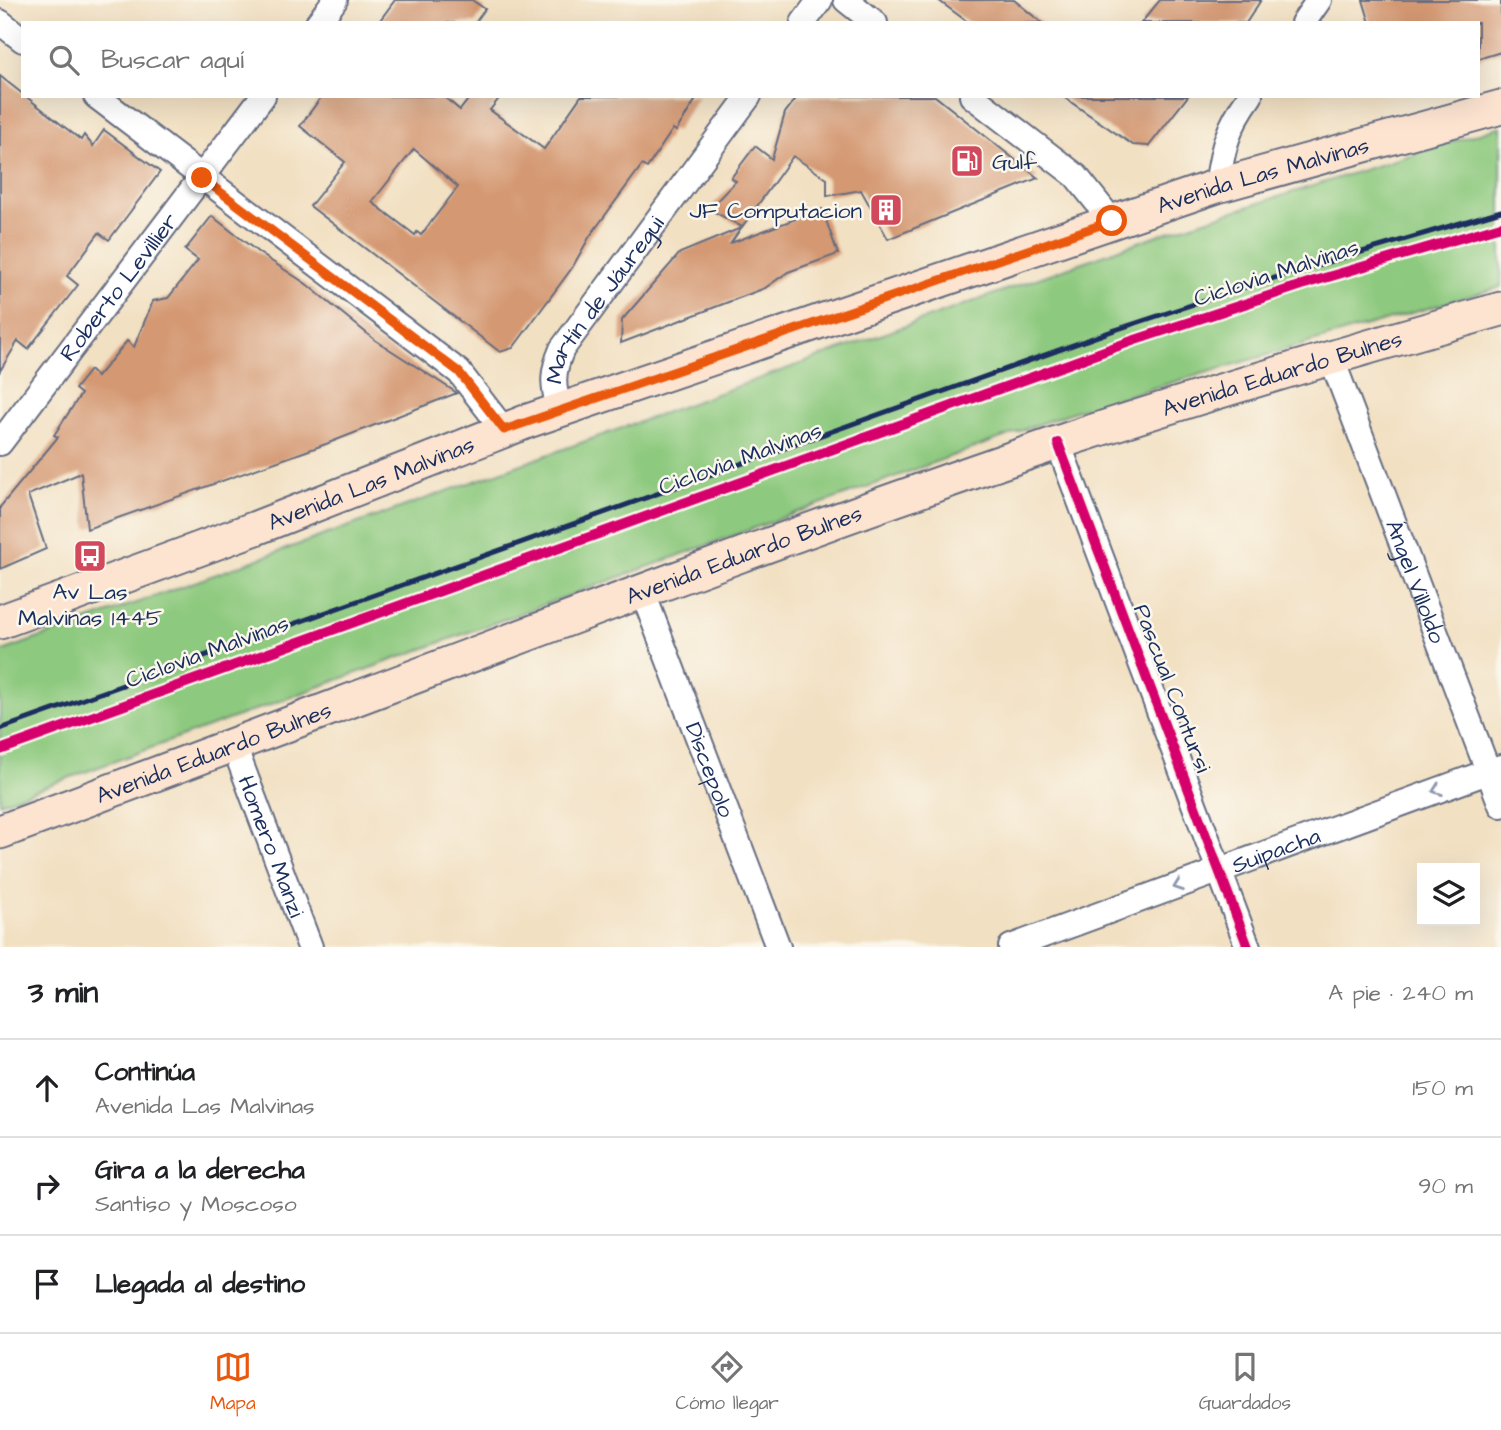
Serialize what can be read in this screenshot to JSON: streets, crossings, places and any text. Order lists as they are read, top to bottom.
{
  "streets": {
    "main road": ["Avenida Las Malvinas", "Avenida Eduardo Bulnes"],
    "street": [
      "Roberto Levillier",
      "Martín de Jáuregui",
      "Ángel Villoldo",
      "Pascual Contursi",
      "Discepolo",
      "Homero Manzi",
      "Suipacha"
    ],
    "cycle path": ["Ciclovia Malvinas"]
  },
  "crossings": [
    ["Avenida Las Malvinas", "Martín de Jáuregui"],
    ["Avenida Eduardo Bulnes", "Ángel Villoldo"],
    ["Avenida Eduardo Bulnes", "Pascual Contursi"],
    ["Avenida Eduardo Bulnes", "Discepolo"],
    ["Avenida Eduardo Bulnes", "Homero Manzi"],
    ["Ángel Villoldo", "Suipacha"],
    ["Pascual Contursi", "Suipacha"]
  ],
  "one_way": ["Suipacha"],
  "places": {
    "fuel station": ["Gulf"],
    "building": ["JF Computacion"],
    "bus stop": ["Av Las Malvinas 1445"]
  },
  "page": {
    "search": "Buscar aquí",
    "heading": ["3 min", "A pie · 240 m"],
    "list": [
      ["Continúa", "Avenida Las Malvinas", "150 m"],
      ["Gira a la derecha", "Santiso y Moscoso", "90 m"],
      "Llegada al destino"
    ],
    "nav": ["Mapa", "Cómo llegar", "Guardados"]
  }
}
